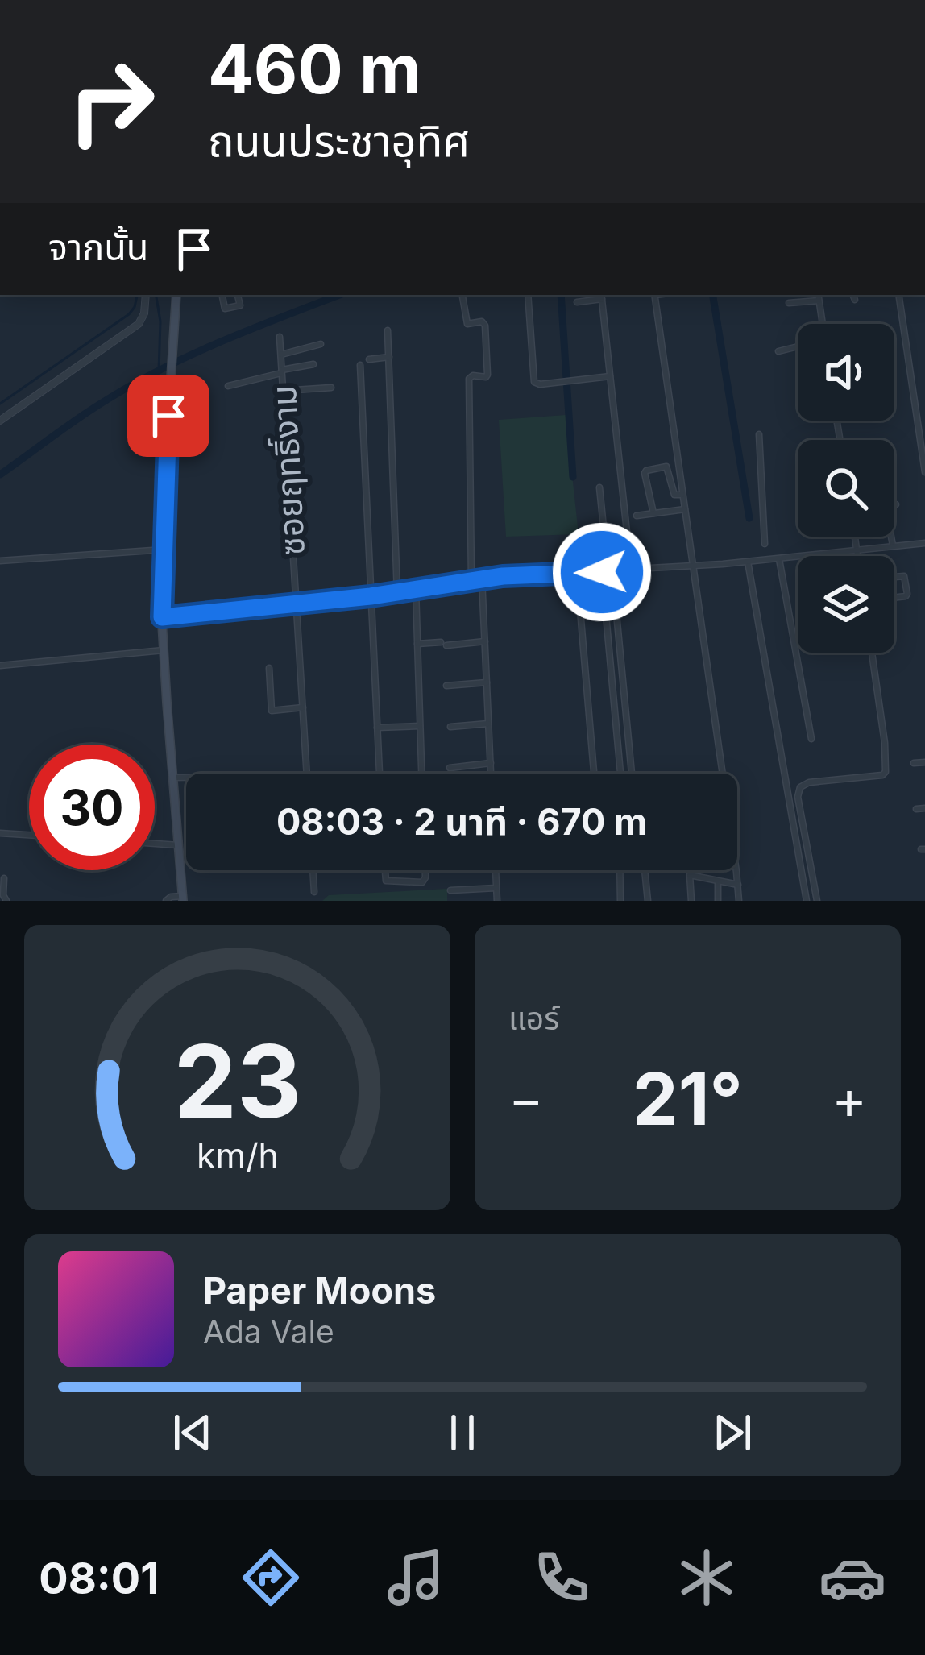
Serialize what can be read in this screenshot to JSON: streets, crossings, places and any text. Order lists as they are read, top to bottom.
{
  "streets": {
    "street": ["ซอยฤทธิ์งาม"]
  },
  "page": {
    "turn": ["460 m", "ถนนประชาอุทิศ"],
    "then": "จากนั้น",
    "limit": "30",
    "trip": "08:03 · 2 นาที · 670 m",
    "tile": "แอร์",
    "heat": ["−", "21°", "+"],
    "song": ["Paper Moons", "Ada Vale"],
    "tabs": "08:01",
    "gauge": ["23", "km/h"]
  }
}
